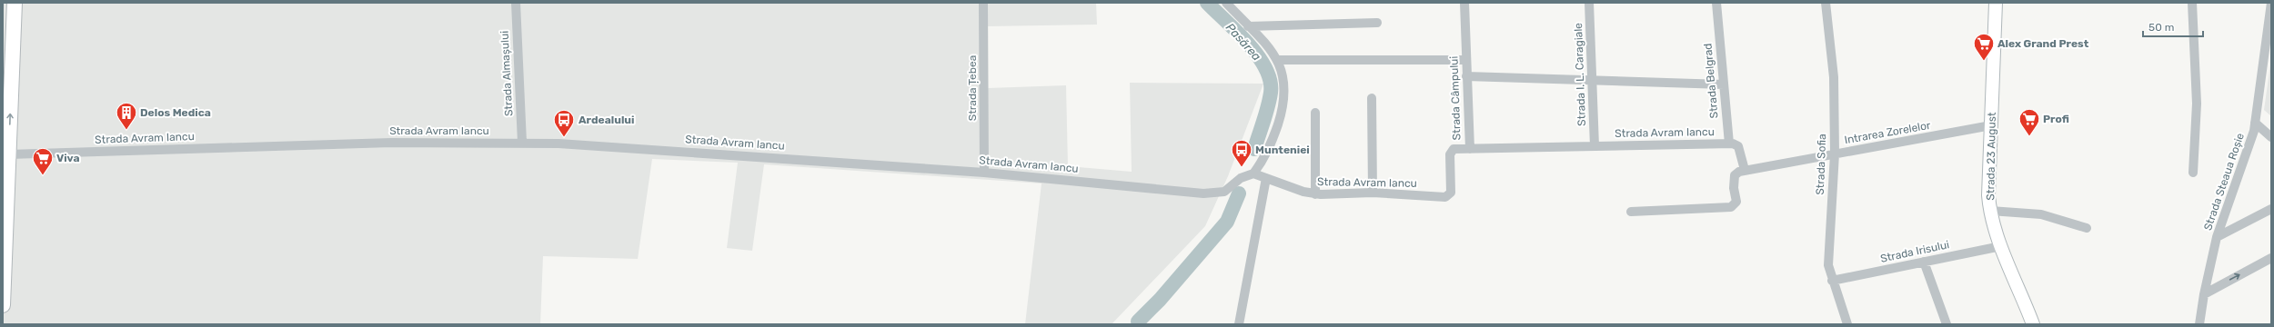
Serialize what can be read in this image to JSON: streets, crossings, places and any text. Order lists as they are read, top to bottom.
{
  "streets": {
    "main road": ["Strada 23 August"],
    "street": [
      "Strada Almașului",
      "Strada I. L. Caragiale",
      "Strada Belgrad",
      "Strada Țebea",
      "Strada Câmpului",
      "Strada Avram Iancu",
      "Intrarea Zorelelor",
      "Strada Sofia",
      "Strada Steaua Roșie",
      "Strada Irisului"
    ]
  },
  "crossings": [
    ["Strada Almașului", "Strada Avram Iancu"],
    ["Strada I. L. Caragiale", "Strada Avram Iancu"],
    ["Strada Belgrad", "Strada Avram Iancu"],
    ["Strada Țebea", "Strada Avram Iancu"],
    ["Strada Câmpului", "Strada Avram Iancu"],
    ["Intrarea Zorelelor", "Strada 23 August"],
    ["Intrarea Zorelelor", "Strada Sofia"],
    ["Strada 23 August", "Strada Irisului"],
    ["Strada Sofia", "Strada Irisului"]
  ],
  "water": ["Pasărea"],
  "places": {
    "supermarket": ["Alex Grand Prest", "Profi", "Viva"],
    "building": ["Delos Medica"],
    "bus stop": ["Ardealului", "Munteniei"]
  },
  "scale_bar": "50 m"
}
